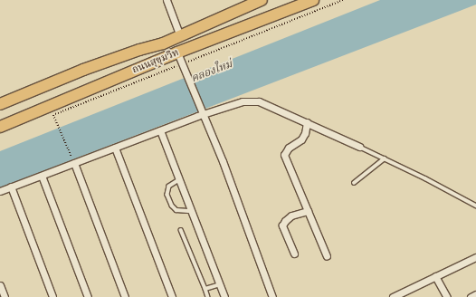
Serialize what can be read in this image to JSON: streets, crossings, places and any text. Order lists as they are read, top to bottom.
{
  "streets": {
    "highway": ["ถนนสุขุมวิท"]
  },
  "water": ["คลองใหม่"]
}
